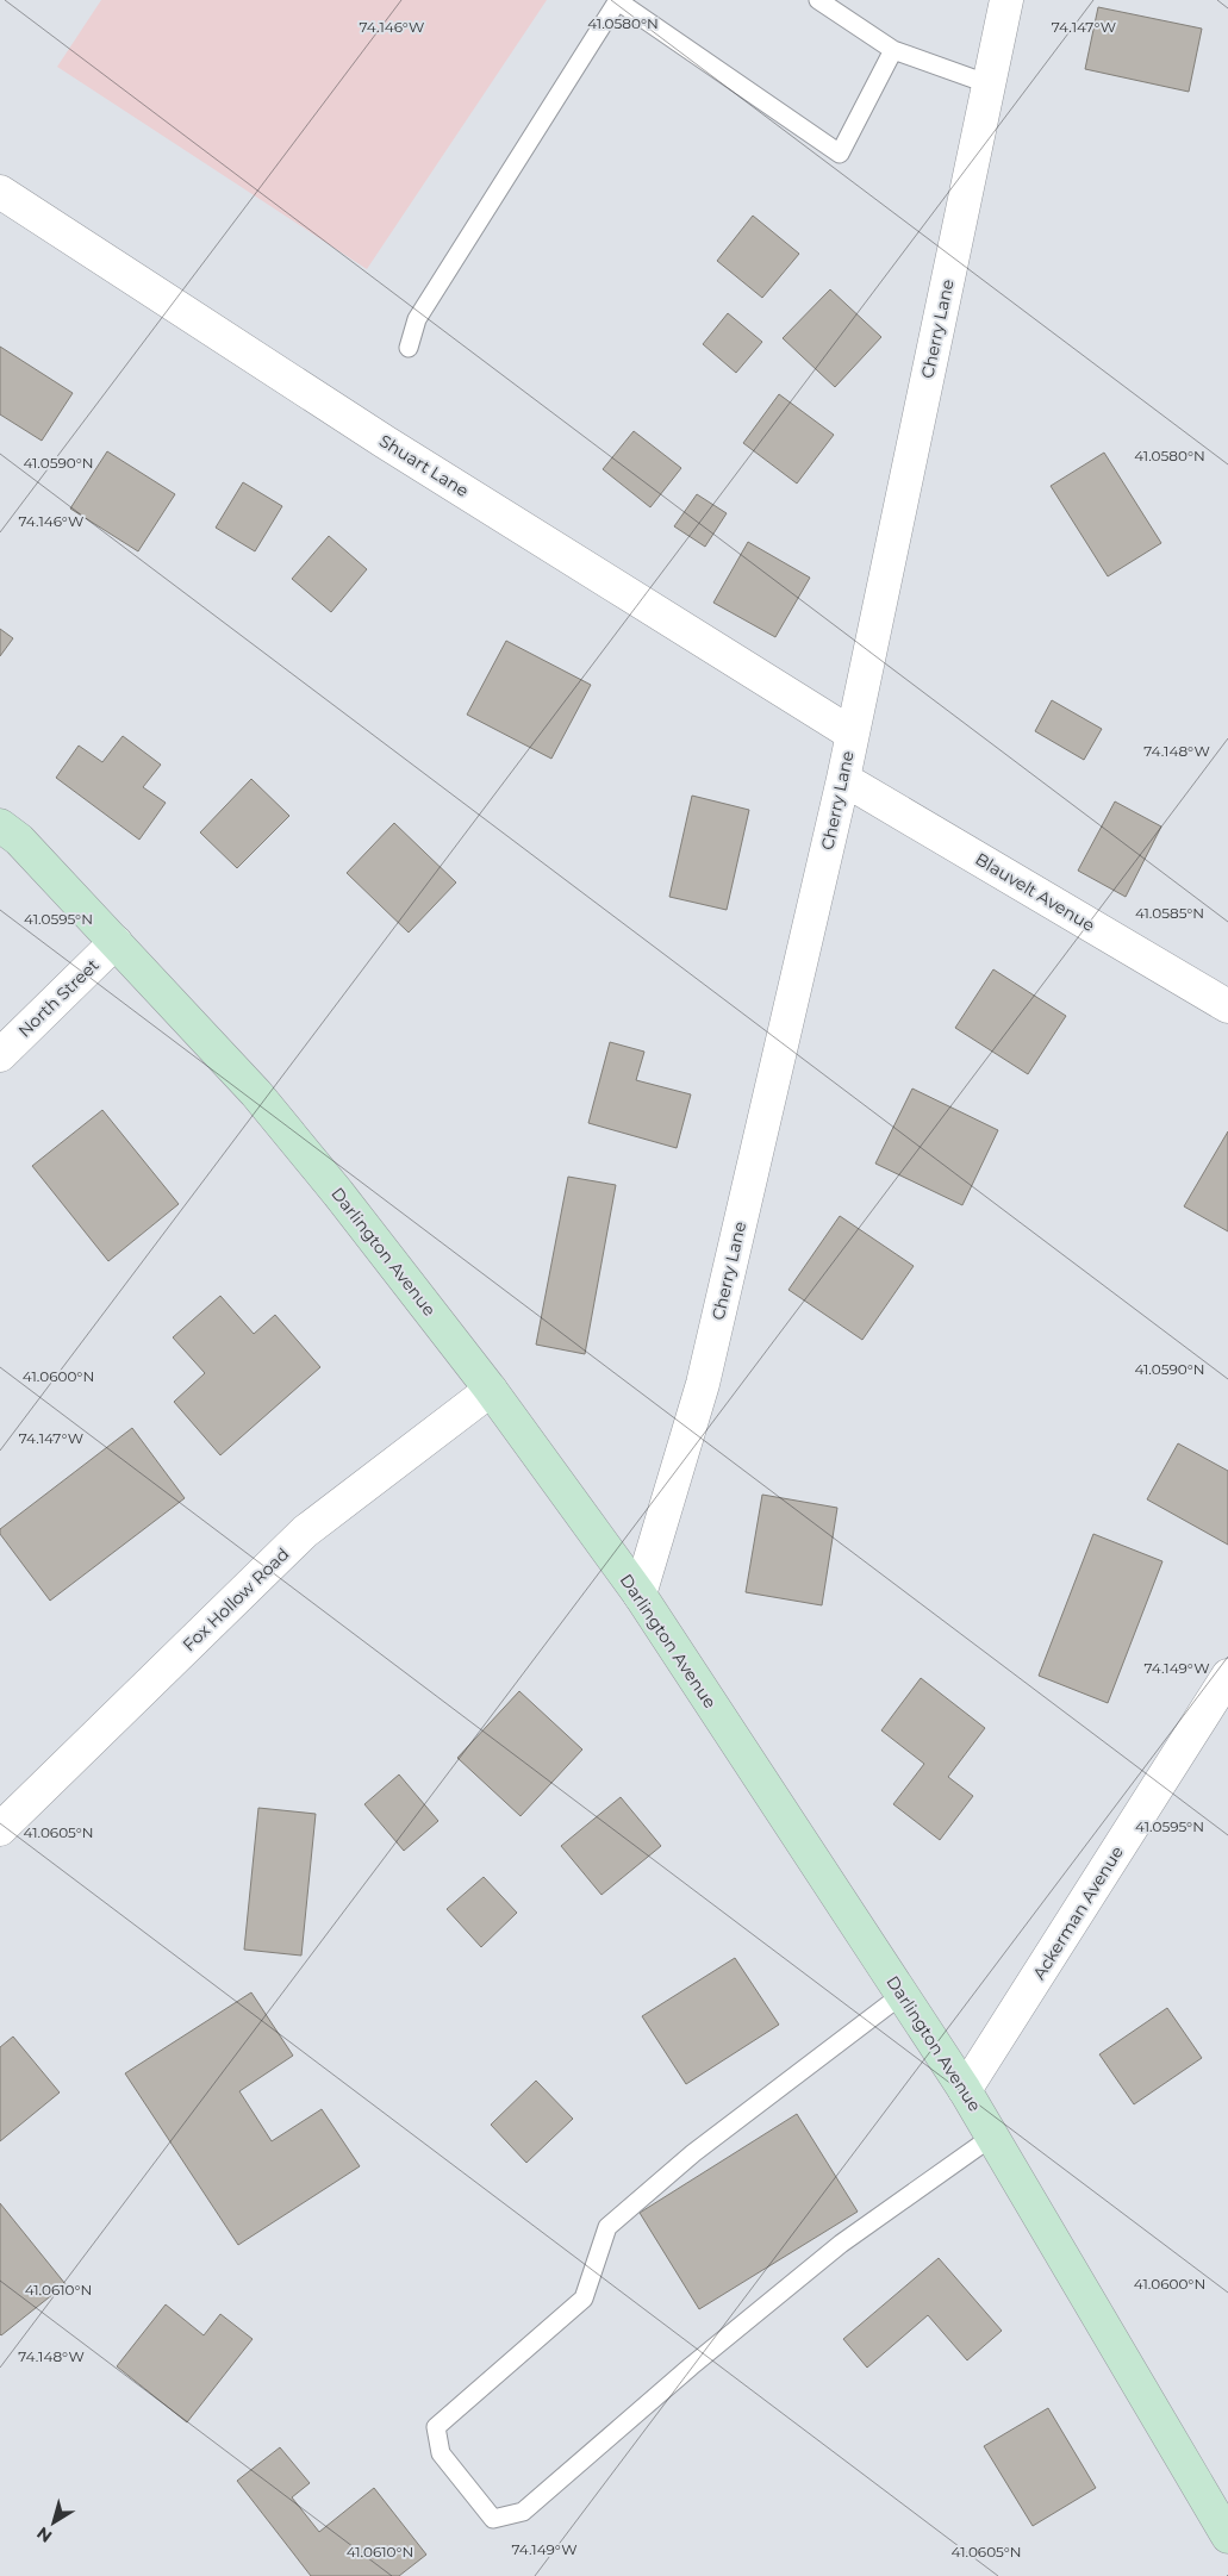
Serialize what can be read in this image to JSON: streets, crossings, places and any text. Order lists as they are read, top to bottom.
{
  "streets": {
    "main road": ["Darlington Avenue"],
    "street": [
      "Cherry Lane",
      "Shuart Lane",
      "Blauvelt Avenue",
      "North Street",
      "Fox Hollow Road",
      "Ackerman Avenue"
    ]
  },
  "crossings": [
    ["Cherry Lane", "Shuart Lane"],
    ["Cherry Lane", "Blauvelt Avenue"],
    ["Cherry Lane", "Darlington Avenue"],
    ["North Street", "Darlington Avenue"],
    ["Darlington Avenue", "Fox Hollow Road"],
    ["Darlington Avenue", "Ackerman Avenue"]
  ],
  "north": "bottom left",
  "coordinates": [
    "41.0580°N",
    "74.146°W",
    "74.147°W",
    "41.0590°N",
    "74.148°W",
    "41.0585°N",
    "41.0595°N",
    "41.0600°N",
    "74.149°W",
    "41.0605°N",
    "41.0610°N"
  ]
}
